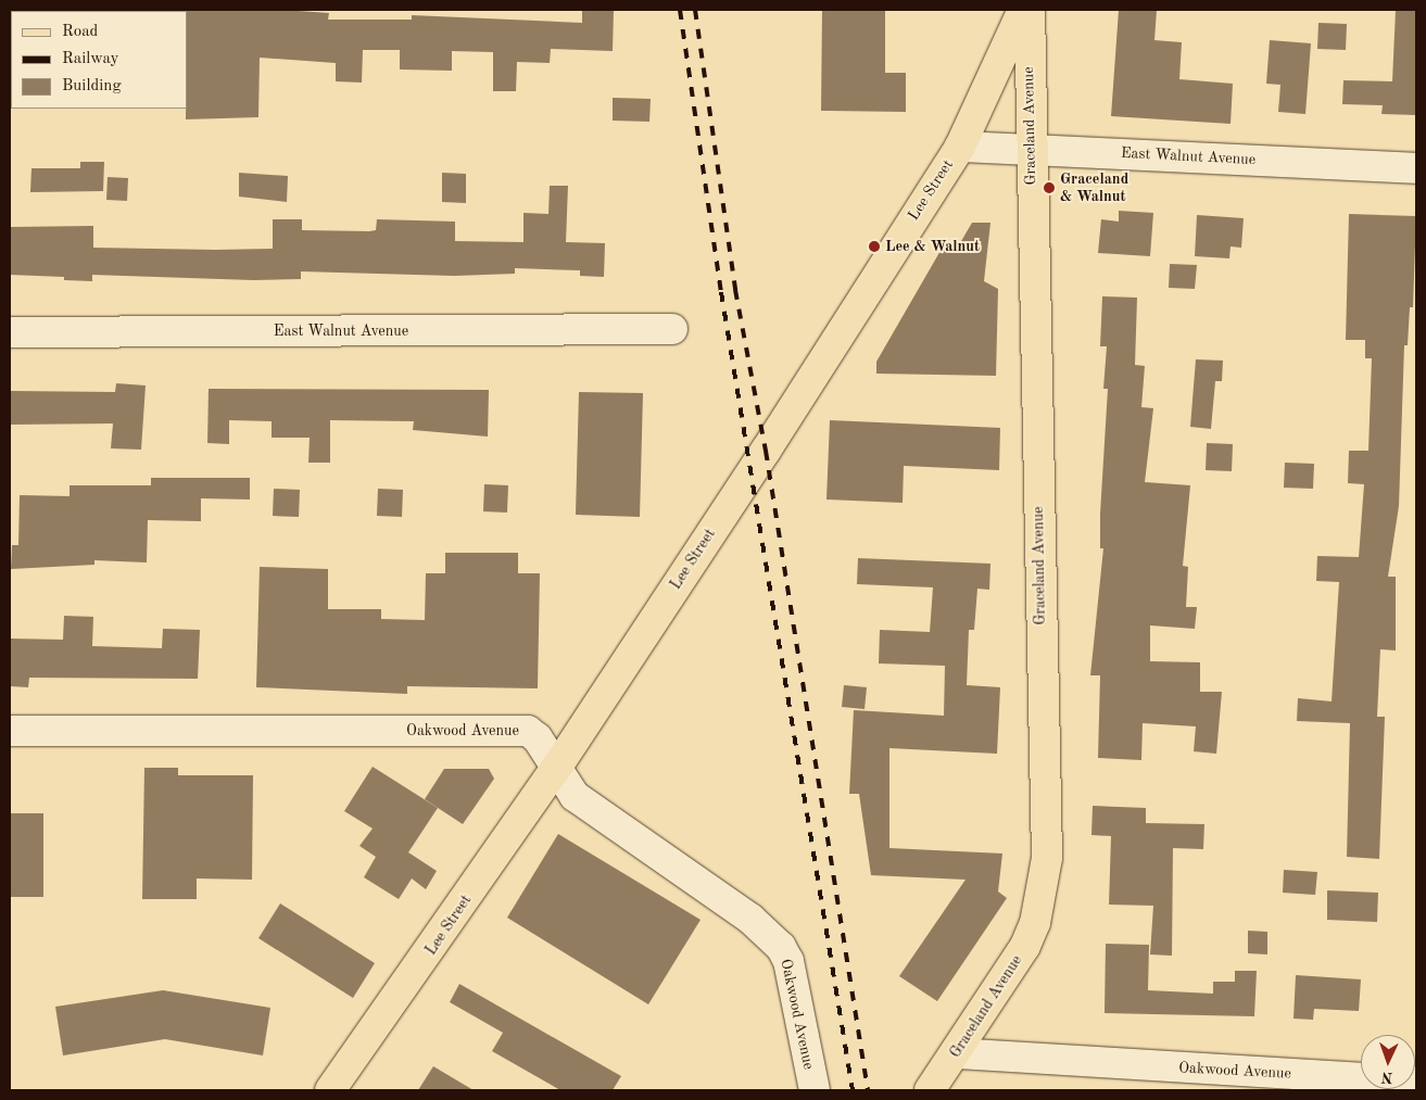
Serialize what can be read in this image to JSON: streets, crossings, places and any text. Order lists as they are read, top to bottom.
{
  "streets": {
    "main road": ["Graceland Avenue", "Lee Street"],
    "street": ["East Walnut Avenue", "Oakwood Avenue"]
  },
  "crossings": [
    ["Graceland Avenue", "East Walnut Avenue"],
    ["Graceland Avenue", "Oakwood Avenue"],
    ["East Walnut Avenue", "Lee Street"],
    ["Lee Street", "Oakwood Avenue"]
  ],
  "places": ["Graceland & Walnut", "Lee & Walnut"],
  "legend": ["Road", "Railway", "Building"],
  "north": "bottom"
}
